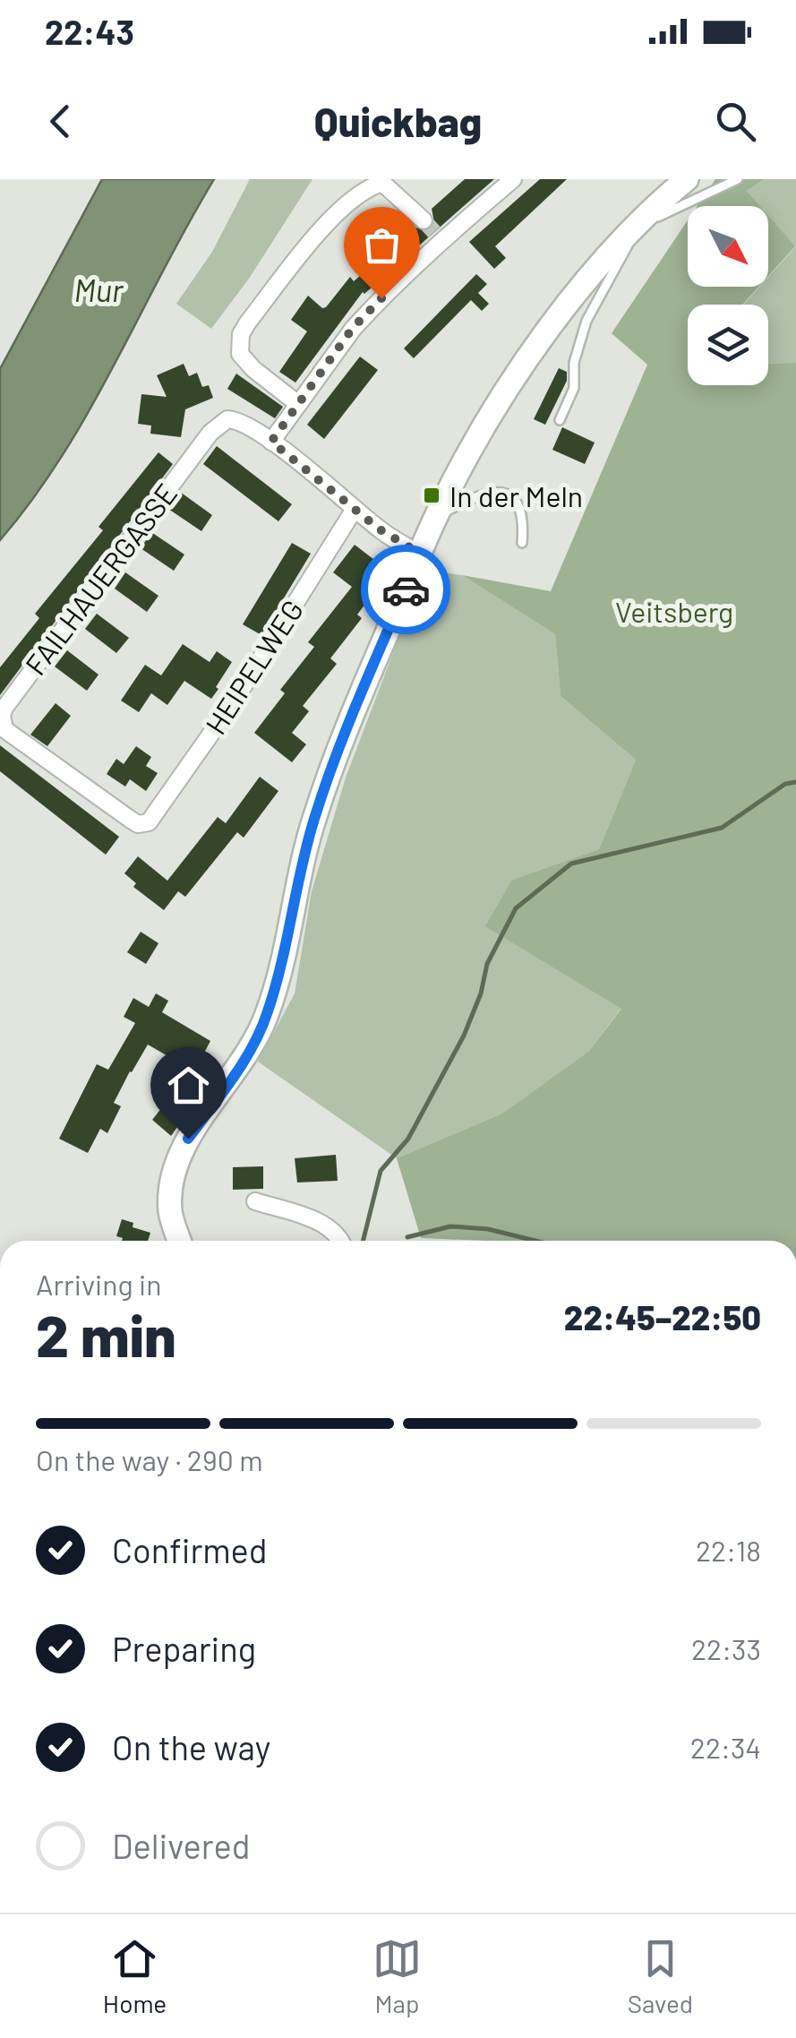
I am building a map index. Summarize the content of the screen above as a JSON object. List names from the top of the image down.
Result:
{
  "streets": {
    "street": ["FAILHAUERGASSE", "HEIPELWEG"]
  },
  "crossings": [
    ["FAILHAUERGASSE", "HEIPELWEG"]
  ],
  "water": ["Mur"],
  "parks": ["Veitsberg"],
  "places": {
    "transit": ["In der Meln"]
  },
  "north": "bottom right",
  "page": {
    "status": "22:43",
    "header": "Quickbag",
    "heading": ["2 min", "Arriving in", "22:45–22:50"],
    "bar": "On the way · 290 m",
    "list": [
      ["Confirmed", "22:18"],
      ["Preparing", "22:33"],
      ["On the way", "22:34"],
      "Delivered"
    ],
    "tabs": ["Home", "Map", "Saved"]
  }
}
